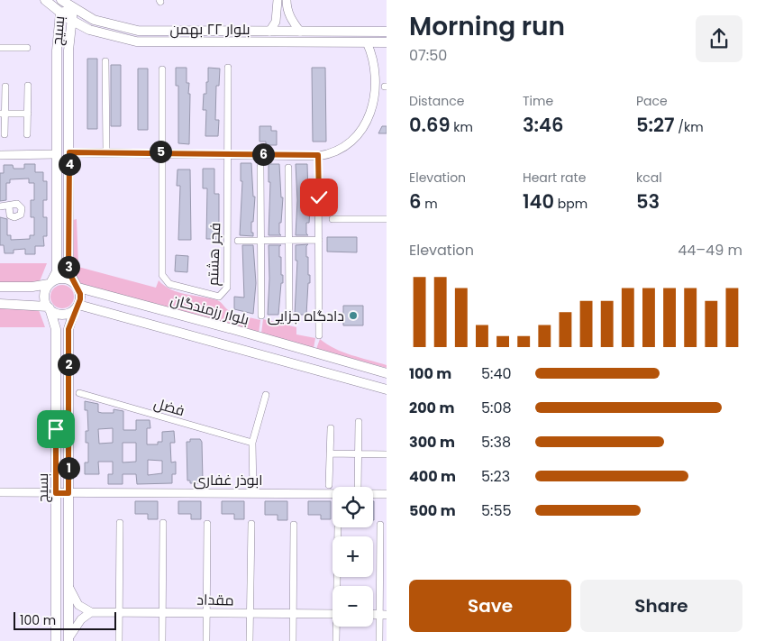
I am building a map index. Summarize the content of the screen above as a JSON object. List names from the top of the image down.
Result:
{
  "streets": {
    "main road": ["بلوار ۲۲ بهمن", "بسیج", "بلوار رزمندگان"],
    "street": [
      "فجر هشتم",
      "فضل",
      "ابوذر غفاری",
      "مقداد"
    ]
  },
  "crossings": [
    ["بلوار ۲۲ بهمن", "بسیج"],
    ["بسیج", "بلوار رزمندگان"],
    ["بسیج", "ابوذر غفاری"]
  ],
  "places": ["دادگاه جزایی"],
  "scale_bar": "100 m",
  "page": {
    "heading": ["Morning run", "07:50"],
    "stats": [
      ["Distance", "0.69 km"],
      ["Time", "3:46"],
      ["Pace", "5:27 /km"],
      ["Elevation", "6 m"],
      ["Heart rate", "140 bpm"],
      ["kcal", "53"]
    ],
    "pins": [
      "5",
      "6",
      "4",
      "3",
      "2",
      "1"
    ],
    "chart": ["Elevation", "44–49 m"],
    "list": [
      {
        "name": "100 m",
        "note": "5:40"
      },
      {
        "name": "200 m",
        "note": "5:08"
      },
      {
        "name": "300 m",
        "note": "5:38"
      },
      {
        "name": "400 m",
        "note": "5:23"
      },
      {
        "name": "500 m",
        "note": "5:55"
      }
    ],
    "map_buttons": ["+", "−"],
    "buttons": ["Save", "Share"],
    "scale": "100 m"
  }
}
